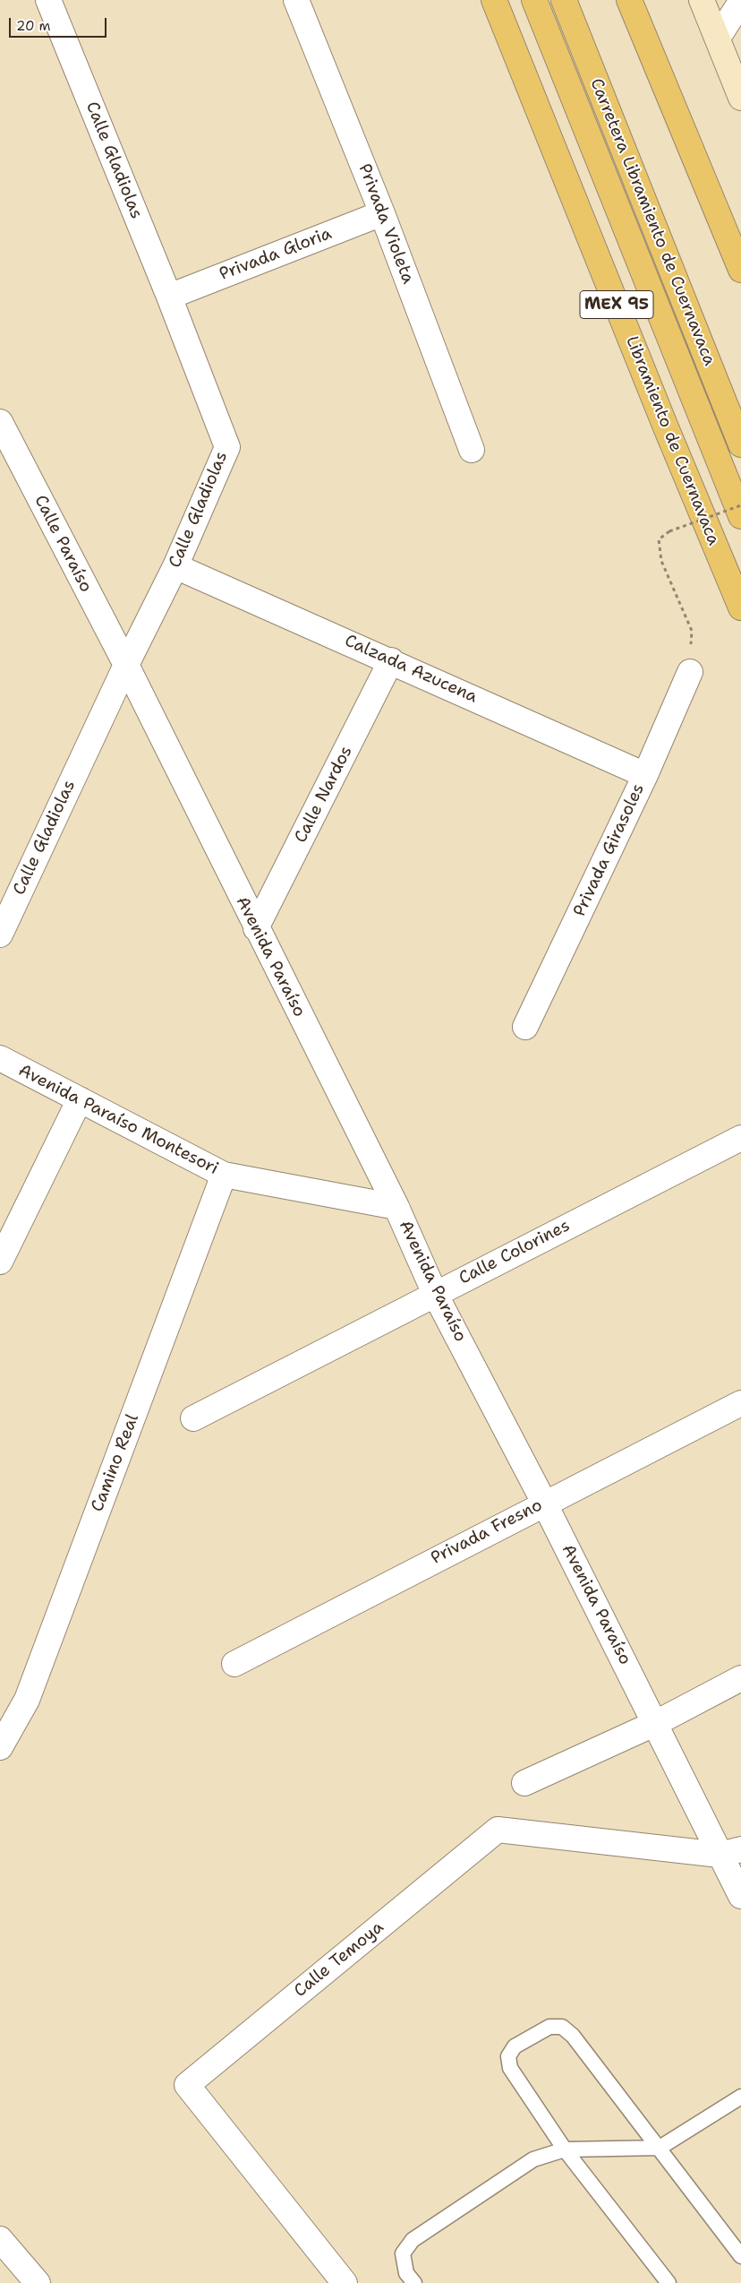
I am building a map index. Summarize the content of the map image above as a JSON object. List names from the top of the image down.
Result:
{
  "streets": {
    "main road": ["Carretera Libramiento de Cuernavaca", "MEX 95", "Libramiento de Cuernavaca"],
    "street": [
      "Calle Gladiolas",
      "Privada Violeta",
      "Privada Gloria",
      "Calle Paraíso",
      "Calzada Azucena",
      "Calle Nardos",
      "Privada Girasoles",
      "Avenida Paraíso",
      "Avenida Paraíso Montesori",
      "Calle Colorines",
      "Camino Real",
      "Privada Fresno",
      "Calle Temoya"
    ]
  },
  "crossings": [
    ["Calle Gladiolas", "Privada Gloria"],
    ["Calle Gladiolas", "Calle Paraíso"],
    ["Calle Gladiolas", "Calzada Azucena"],
    ["Calle Gladiolas", "Avenida Paraíso"],
    ["Privada Violeta", "Privada Gloria"],
    ["Calle Paraíso", "Avenida Paraíso"],
    ["Calzada Azucena", "Calle Nardos"],
    ["Calzada Azucena", "Privada Girasoles"],
    ["Calle Nardos", "Avenida Paraíso"],
    ["Avenida Paraíso", "Avenida Paraíso Montesori"],
    ["Avenida Paraíso", "Calle Colorines"],
    ["Avenida Paraíso", "Privada Fresno"],
    ["Avenida Paraíso", "Calle Temoya"],
    ["Avenida Paraíso Montesori", "Camino Real"]
  ],
  "scale_bar": "20 m"
}
